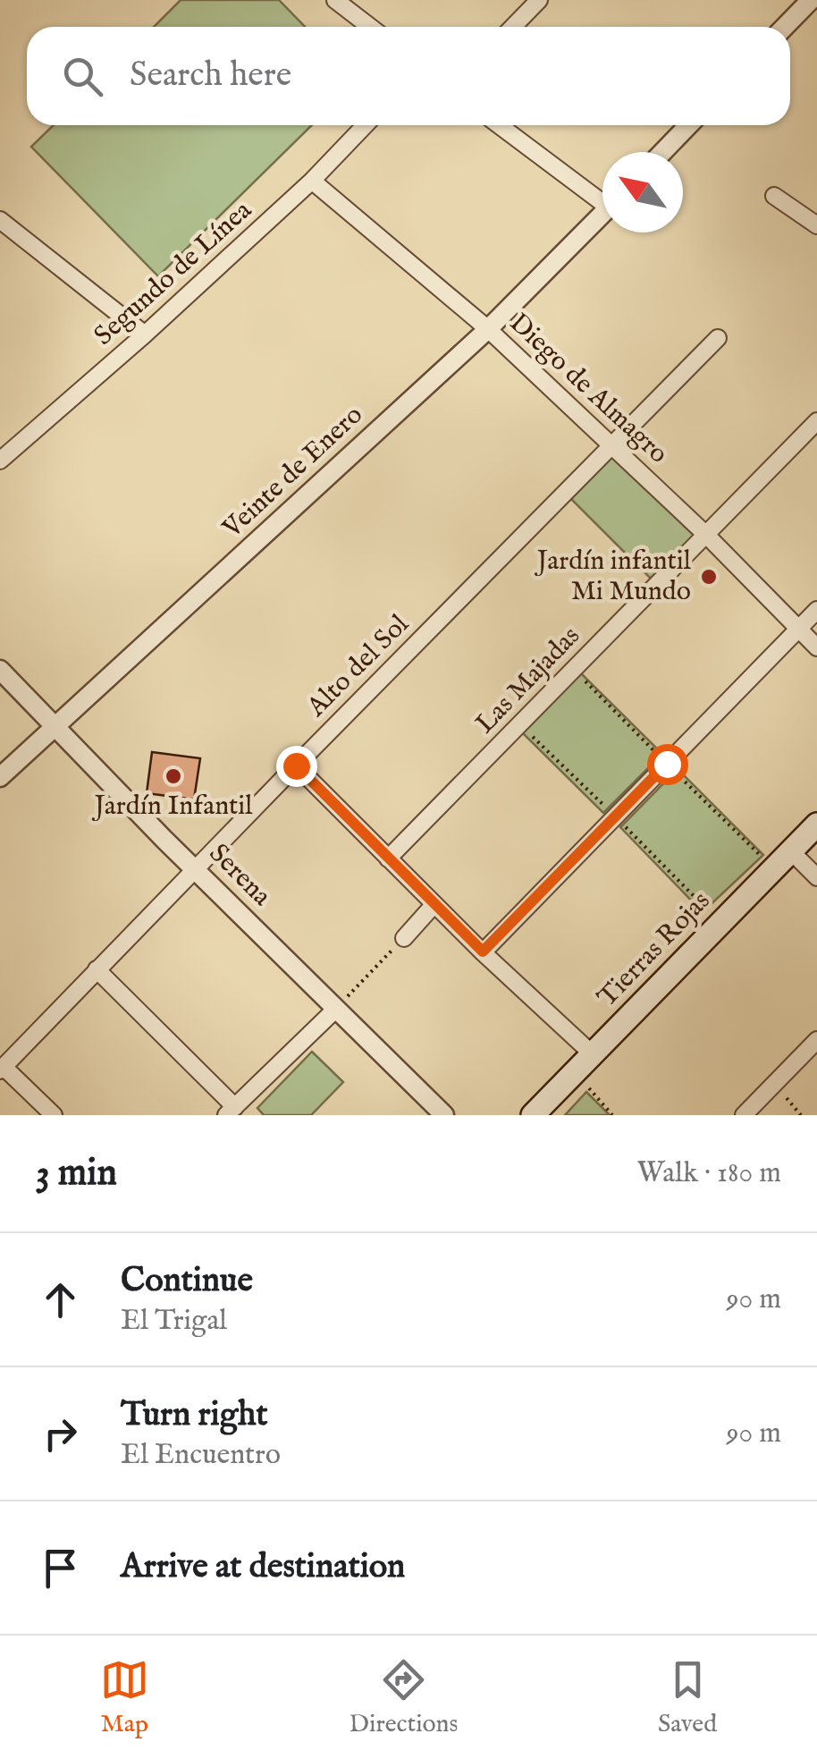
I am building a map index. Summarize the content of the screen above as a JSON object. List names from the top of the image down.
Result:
{
  "streets": {
    "main road": ["Tierras Rojas"],
    "street": [
      "Segundo de Línea",
      "Diego de Almagro",
      "Veinte de Enero",
      "Alto del Sol",
      "Las Majadas",
      "Serena"
    ]
  },
  "crossings": [
    ["Segundo de Línea", "Diego de Almagro"],
    ["Diego de Almagro", "Veinte de Enero"],
    ["Diego de Almagro", "Alto del Sol"],
    ["Diego de Almagro", "Las Majadas"],
    ["Veinte de Enero", "Serena"],
    ["Alto del Sol", "Serena"]
  ],
  "places": ["Jardín infantil Mi Mundo", "Jardín Infantil"],
  "north": "top left",
  "page": {
    "search": "Search here",
    "heading": ["3 min", "Walk · 180 m"],
    "list": [
      ["Continue", "El Trigal", "90 m"],
      ["Turn right", "El Encuentro", "90 m"],
      "Arrive at destination"
    ],
    "nav": ["Map", "Directions", "Saved"]
  }
}
